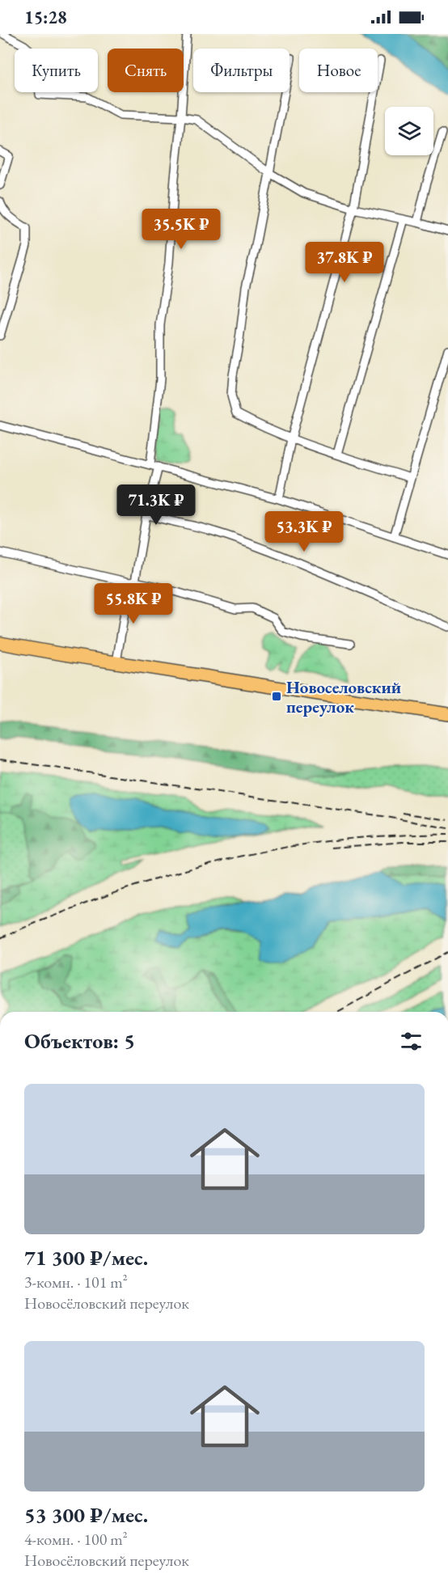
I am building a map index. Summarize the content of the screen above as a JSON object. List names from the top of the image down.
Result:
{
  "places": {
    "transit": ["Новоселовский переулок"]
  },
  "page": {
    "status": "15:28",
    "chip": [
      "Купить",
      "Снять",
      "Фильтры",
      "Новое"
    ],
    "price": [
      "35.5K ₽",
      "37.8K ₽",
      "71.3K ₽",
      "53.3K ₽",
      "55.8K ₽"
    ],
    "heading": "Объектов: 5",
    "list": [
      {
        "name": "71 300 ₽/мес.",
        "note": "3-комн. · 101 m² · Новосёловский переулок"
      },
      {
        "name": "53 300 ₽/мес.",
        "note": "4-комн. · 100 m² · Новосёловский переулок"
      }
    ]
  }
}
